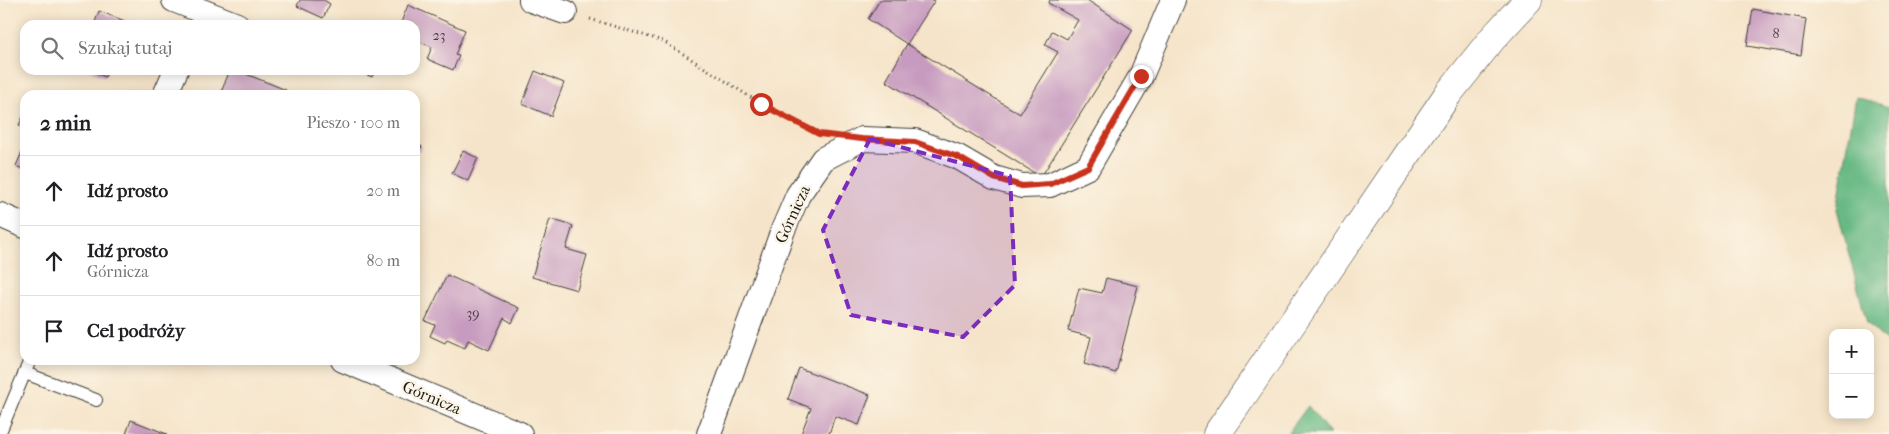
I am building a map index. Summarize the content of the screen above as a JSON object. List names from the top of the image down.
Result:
{
  "streets": {
    "street": ["Górnicza"]
  },
  "house_numbers": ["8", "23", "39"],
  "page": {
    "search": "Szukaj tutaj",
    "heading": ["2 min", "Pieszo · 100 m"],
    "list": [
      ["Idź prosto", "20 m"],
      ["Idź prosto", "Górnicza", "80 m"],
      "Cel podróży"
    ],
    "map_buttons": ["+", "−"]
  }
}
